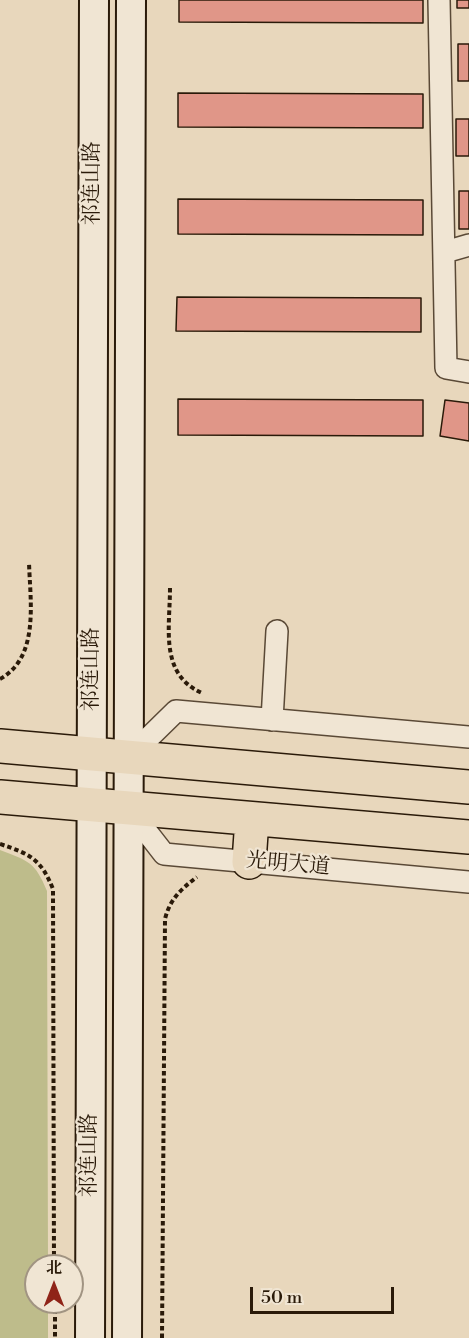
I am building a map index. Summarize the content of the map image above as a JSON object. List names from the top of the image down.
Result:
{
  "streets": {
    "main road": ["祁连山路", "光明大道"]
  },
  "crossings": [
    ["祁连山路", "光明大道"]
  ],
  "scale_bar": "50 m",
  "north": "top"
}
